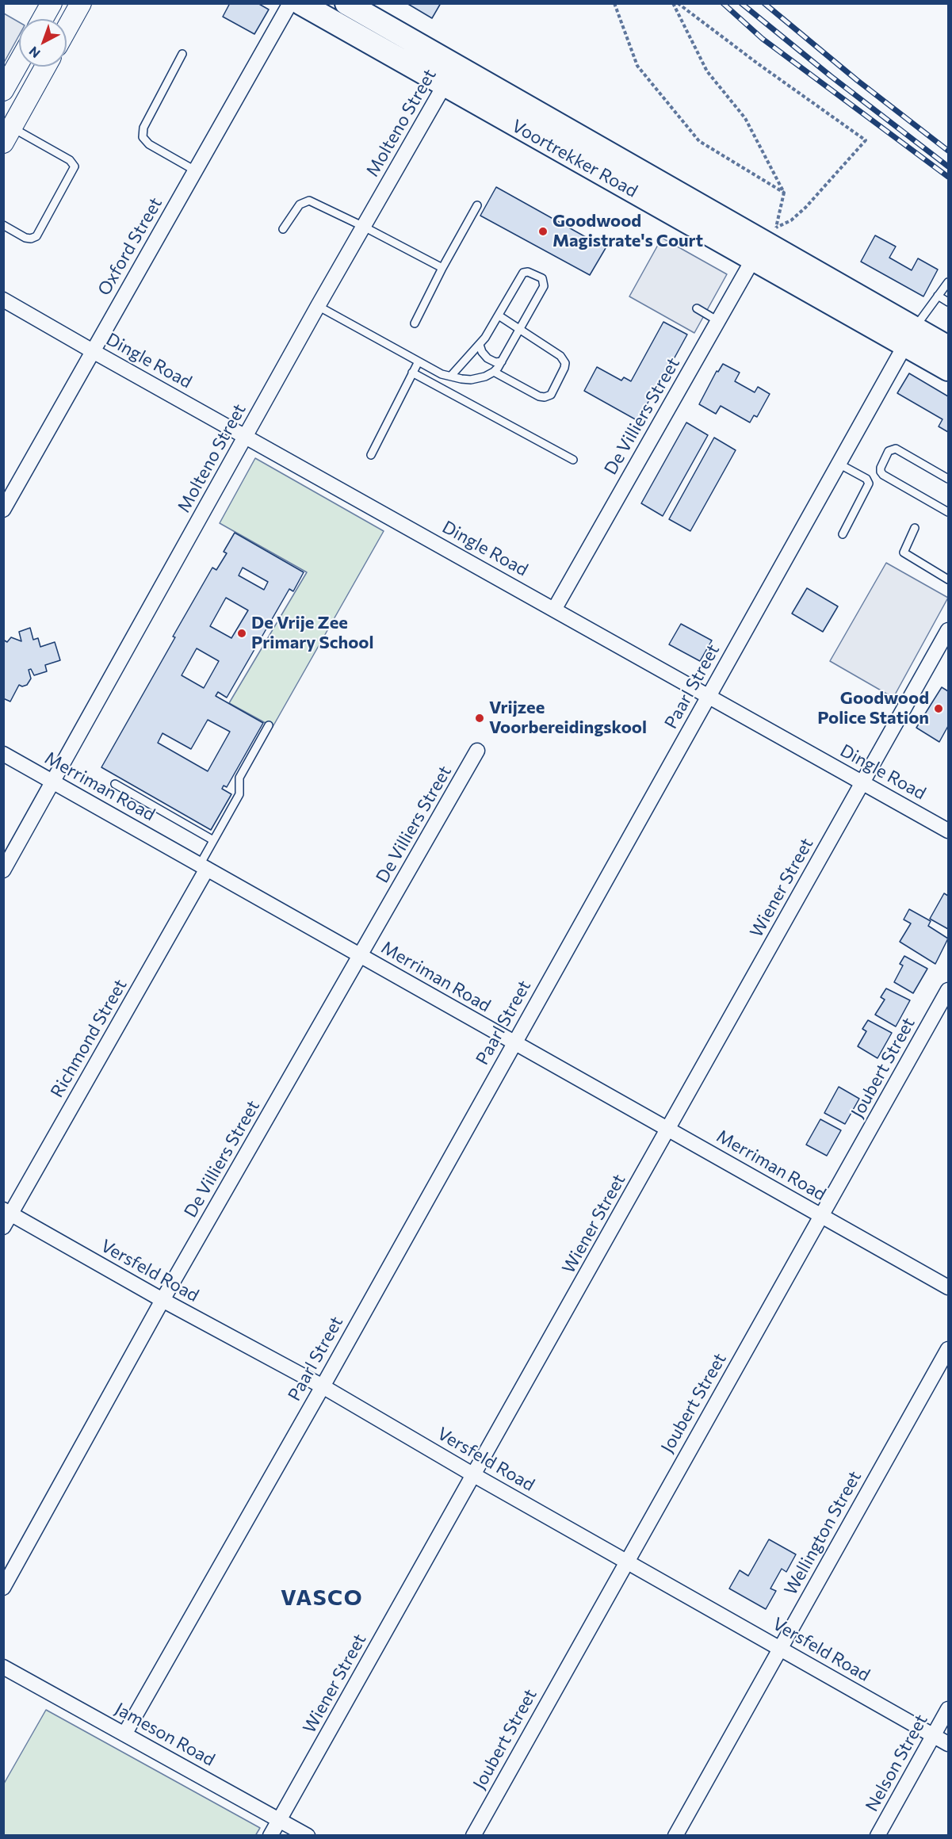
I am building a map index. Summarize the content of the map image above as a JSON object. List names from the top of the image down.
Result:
{
  "streets": {
    "main road": ["Voortrekker Road"],
    "street": [
      "Molteno Street",
      "Oxford Street",
      "Dingle Road",
      "De Villiers Street",
      "Paarl Street",
      "Merriman Road",
      "Wiener Street",
      "Richmond Street",
      "Joubert Street",
      "Versfeld Road",
      "Wellington Street",
      "Jameson Road",
      "Nelson Street"
    ]
  },
  "crossings": [
    ["Molteno Street", "Voortrekker Road"],
    ["Molteno Street", "Dingle Road"],
    ["Molteno Street", "Merriman Road"],
    ["Voortrekker Road", "De Villiers Street"],
    ["Voortrekker Road", "Paarl Street"],
    ["Oxford Street", "Dingle Road"],
    ["Dingle Road", "De Villiers Street"],
    ["Dingle Road", "Paarl Street"],
    ["Dingle Road", "Wiener Street"],
    ["De Villiers Street", "Merriman Road"],
    ["De Villiers Street", "Versfeld Road"],
    ["Paarl Street", "Merriman Road"],
    ["Paarl Street", "Versfeld Road"],
    ["Paarl Street", "Jameson Road"],
    ["Merriman Road", "Wiener Street"],
    ["Merriman Road", "Richmond Street"],
    ["Merriman Road", "Joubert Street"],
    ["Wiener Street", "Versfeld Road"],
    ["Wiener Street", "Jameson Road"],
    ["Richmond Street", "Versfeld Road"],
    ["Joubert Street", "Versfeld Road"],
    ["Versfeld Road", "Wellington Street"],
    ["Versfeld Road", "Nelson Street"]
  ],
  "districts": ["VASCO"],
  "places": [
    "Goodwood Magistrate's Court",
    "De Vrije Zee Primary School",
    "Goodwood Police Station",
    "Vrijzee Voorbereidingskool"
  ],
  "north": "bottom left"
}
